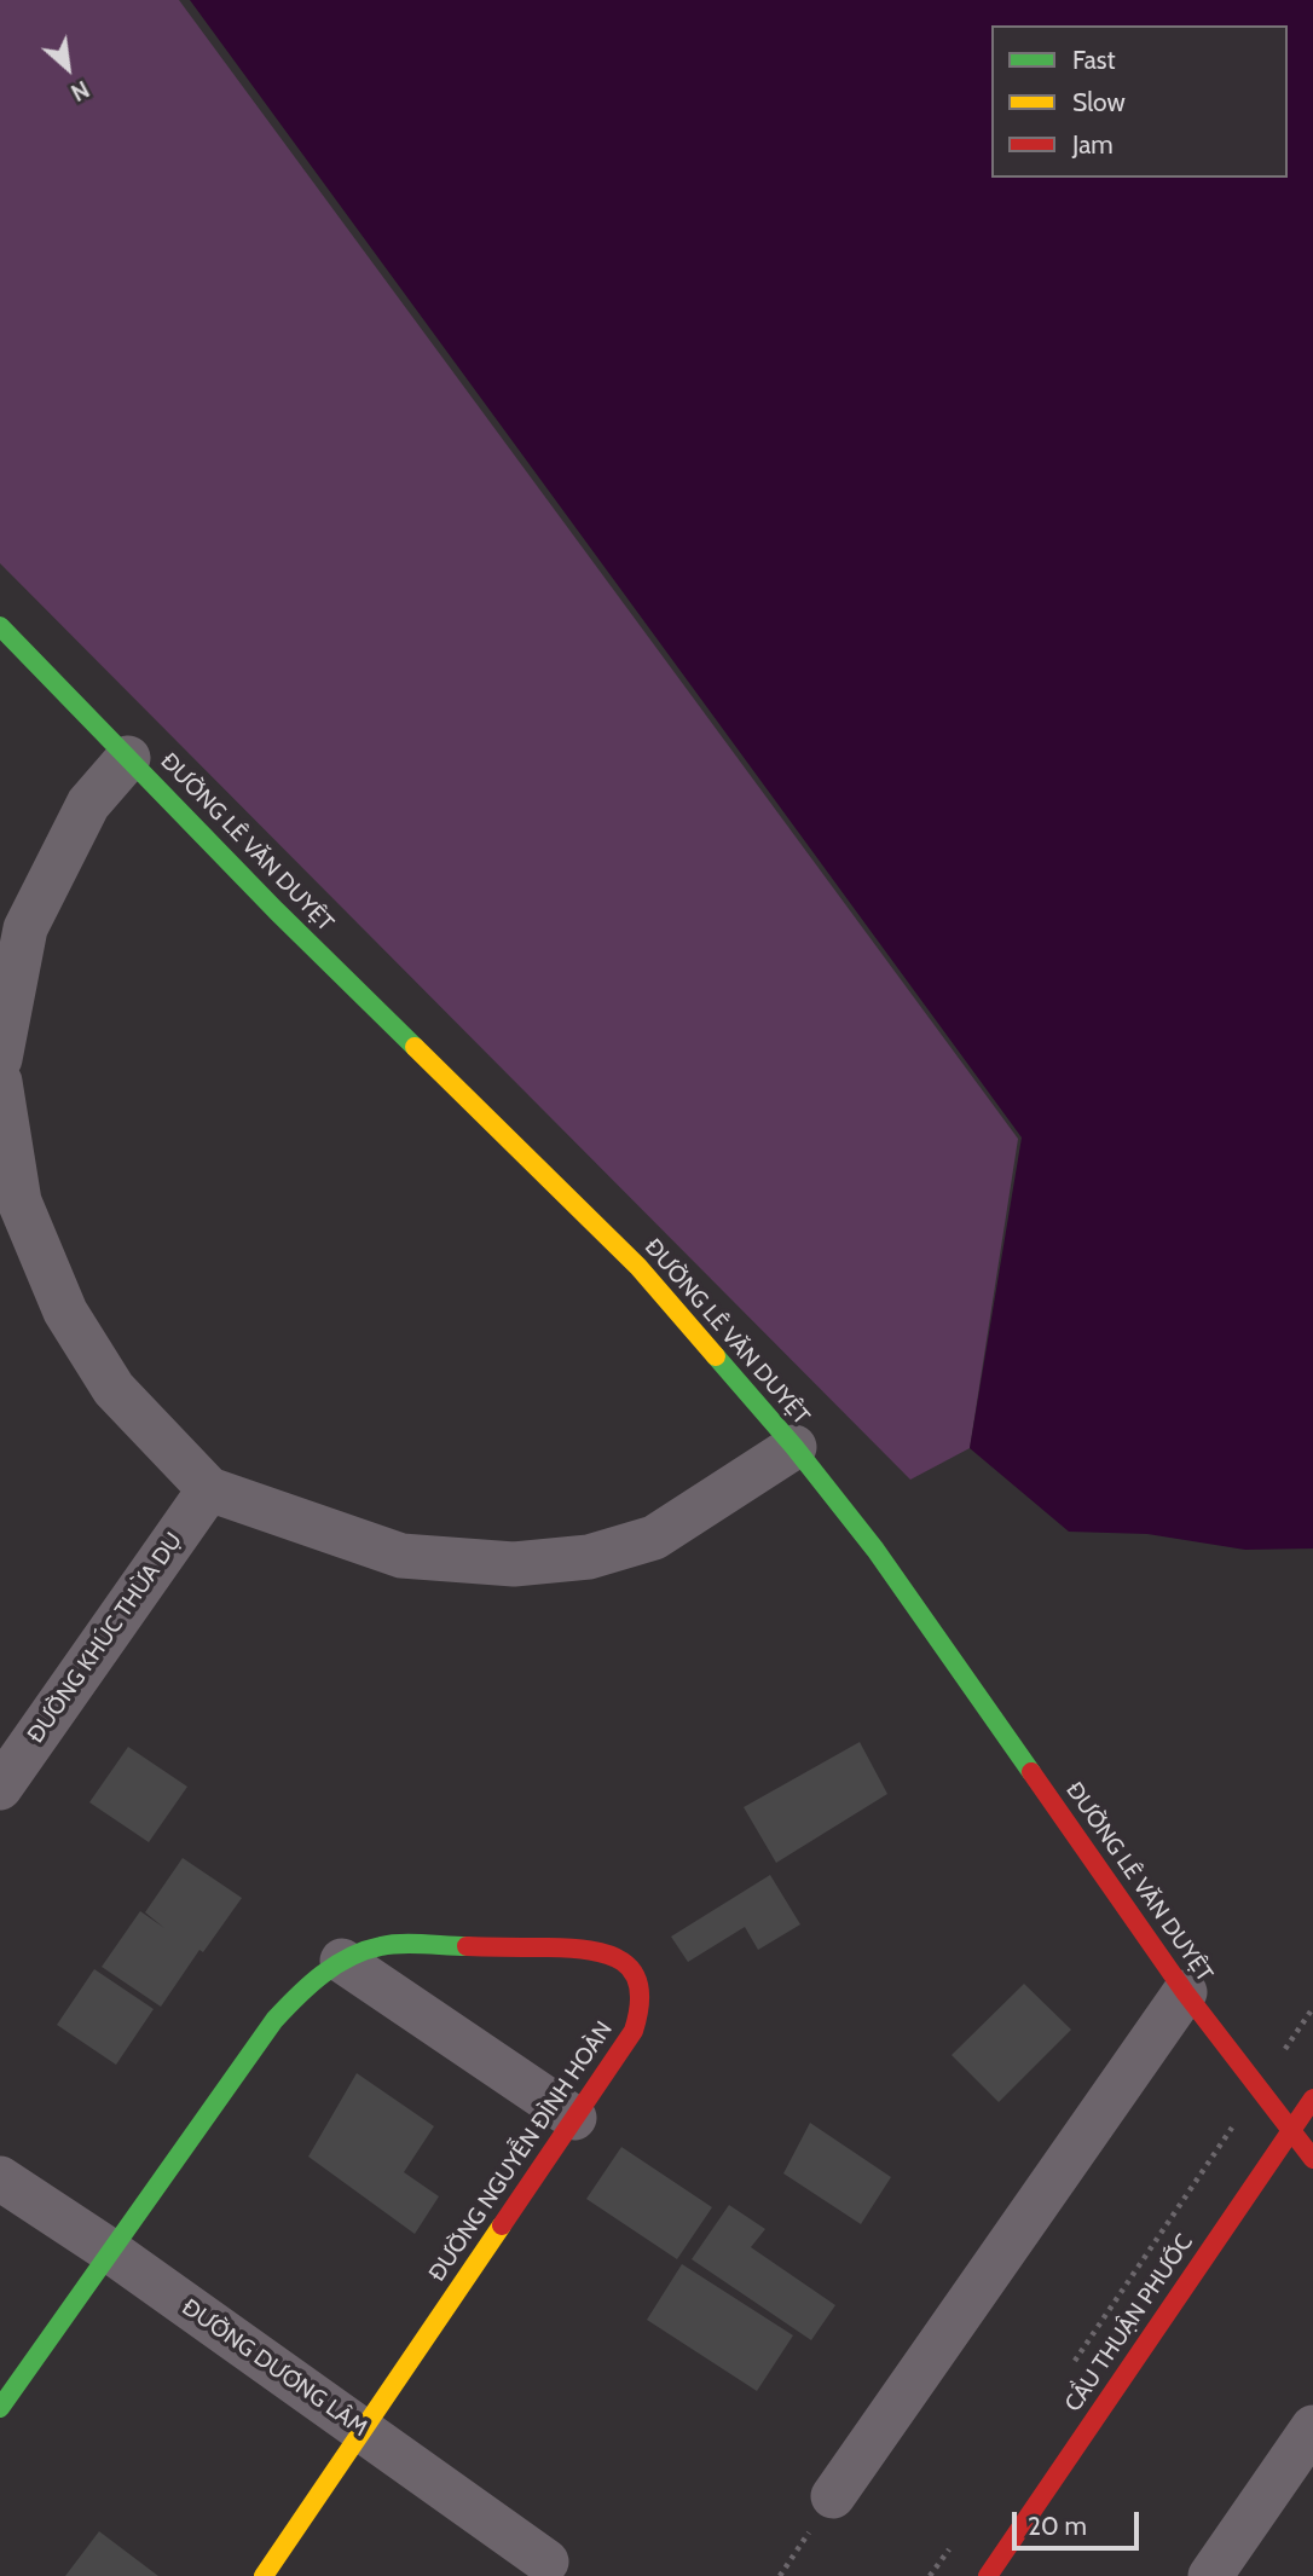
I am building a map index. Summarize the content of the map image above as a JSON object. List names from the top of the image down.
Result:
{
  "streets": {
    "street": [
      "ĐƯỜNG LÊ VĂN DUYỆT",
      "ĐƯỜNG KHÚC THỪA DỤ",
      "ĐƯỜNG NGUYỄN ĐÌNH HOÀN",
      "CẦU THUẬN PHƯỚC",
      "ĐƯỜNG DƯƠNG LÂM"
    ]
  },
  "crossings": [
    ["ĐƯỜNG NGUYỄN ĐÌNH HOÀN", "ĐƯỜNG DƯƠNG LÂM"]
  ],
  "legend": ["Fast", "Slow", "Jam"],
  "scale_bar": "20 m",
  "north": "bottom right"
}
